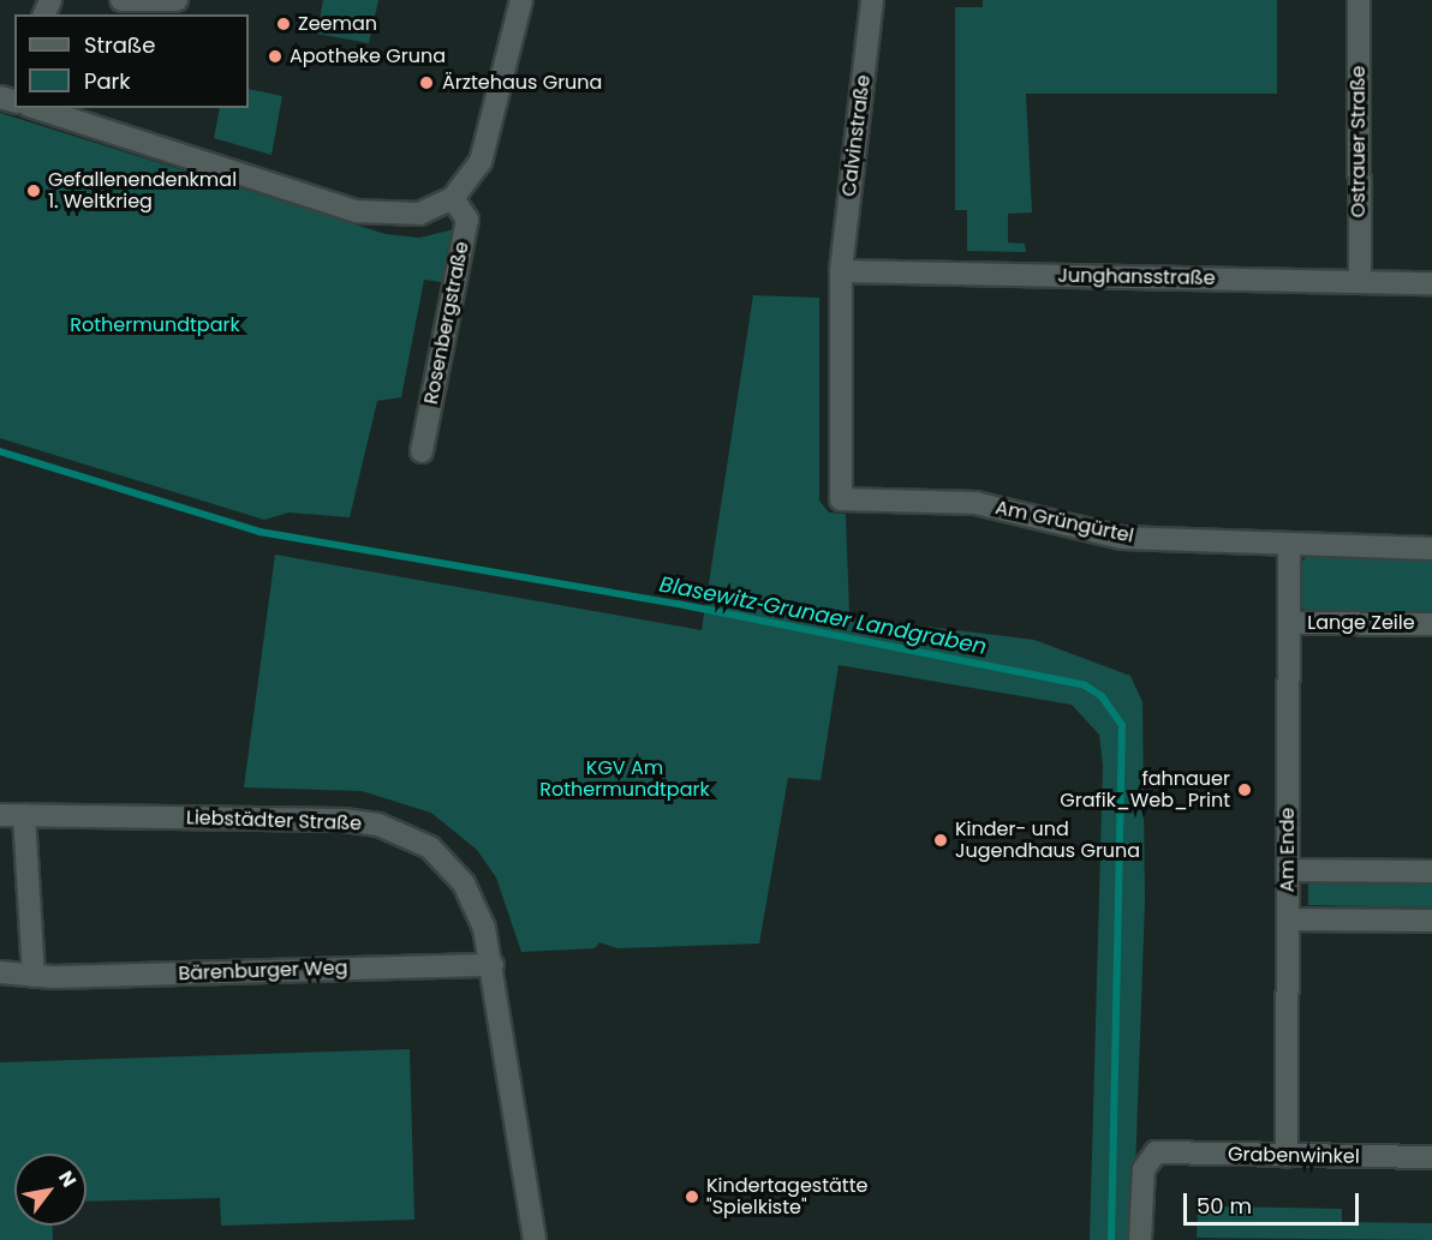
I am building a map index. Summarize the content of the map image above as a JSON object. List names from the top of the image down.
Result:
{
  "streets": {
    "street": [
      "Calvinstraße",
      "Ostrauer Straße",
      "Junghansstraße",
      "Rosenbergstraße",
      "Am Grüngürtel",
      "Lange Zeile",
      "Liebstädter Straße",
      "Am Ende",
      "Bärenburger Weg",
      "Grabenwinkel"
    ]
  },
  "crossings": [
    ["Calvinstraße", "Junghansstraße"],
    ["Calvinstraße", "Am Grüngürtel"],
    ["Ostrauer Straße", "Junghansstraße"],
    ["Junghansstraße", "Am Grüngürtel"],
    ["Am Grüngürtel", "Am Ende"],
    ["Lange Zeile", "Am Ende"],
    ["Liebstädter Straße", "Bärenburger Weg"],
    ["Am Ende", "Grabenwinkel"]
  ],
  "water": ["Blasewitz‐Grunaer Landgraben"],
  "parks": ["Rothermundtpark", "KGV Am Rothermundtpark"],
  "places": [
    "Zeeman",
    "Apotheke Gruna",
    "Ärztehaus Gruna",
    "Gefallenendenkmal 1. Weltkrieg",
    "fahnauer Grafik_Web_Print",
    "Kinder- und Jugendhaus Gruna",
    "Kindertagestätte \"Spielkiste\""
  ],
  "legend": ["Straße", "Park"],
  "scale_bar": "50 m",
  "north": "top right"
}
